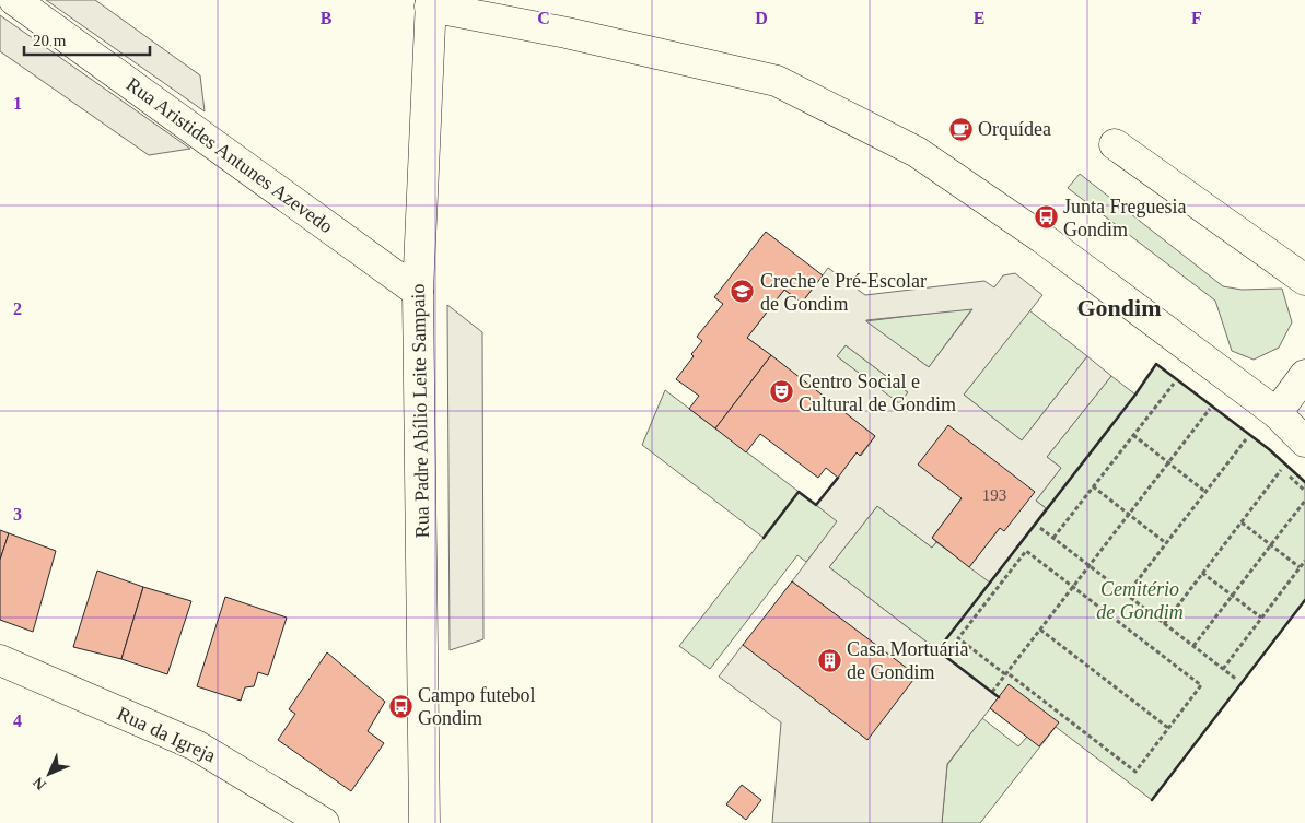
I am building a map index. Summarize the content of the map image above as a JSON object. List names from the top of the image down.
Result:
{
  "streets": {
    "street": ["Rua Aristides Antunes Azevedo", "Rua Padre Abílio Leite Sampaio", "Rua da Igreja"]
  },
  "crossings": [
    ["Rua Aristides Antunes Azevedo", "Rua Padre Abílio Leite Sampaio"]
  ],
  "districts": ["Gondim"],
  "parks": ["Cemitério de Gondim"],
  "places": {
    "cafe": ["Orquídea"],
    "bus stop": ["Junta Freguesia Gondim", "Campo futebol Gondim"],
    "school or university": ["Creche e Pré-Escolar de Gondim"],
    "theatre": ["Centro Social e Cultural de Gondim"],
    "building": ["Casa Mortuária de Gondim"]
  },
  "house_numbers": ["193"],
  "scale_bar": "20 m",
  "north": "bottom left",
  "grid": {
    "columns": [
      "B",
      "C",
      "D",
      "E",
      "F"
    ],
    "rows": [
      "1",
      "2",
      "3",
      "4"
    ]
  }
}
